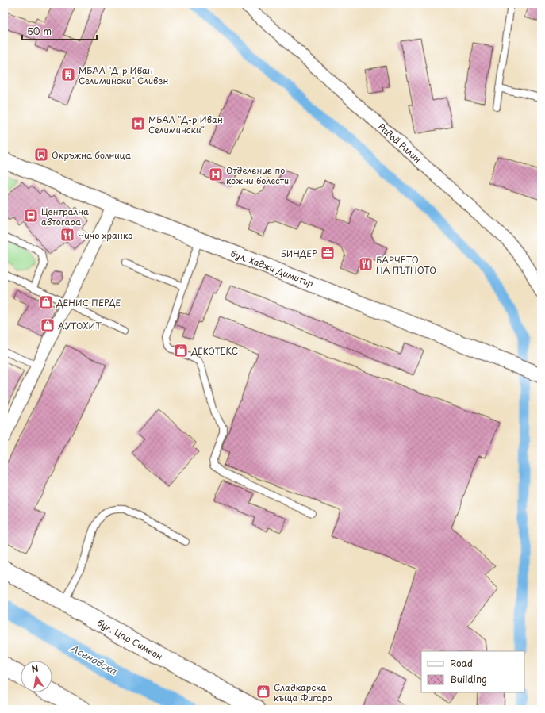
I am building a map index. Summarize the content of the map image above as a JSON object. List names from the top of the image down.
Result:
{
  "streets": {
    "main road": ["бул. Цар Симеон"],
    "street": ["Радой Ралин", "бул. Хаджи Димитър"]
  },
  "water": ["Асеновска"],
  "places": {
    "building": ["МБАЛ \"Д-р Иван Селимински\" Сливен"],
    "hospital": ["МБАЛ \"Д-р Иван Селимински\"", "Отделение по кожни болести"],
    "bus stop": ["Окръжна болница", "Централна автогара"],
    "restaurant": ["Чичо хранко", "БАРЧЕТО НА ПЪТНОТО"],
    "office": ["БИНДЕР"],
    "shop": [
      "ДЕНИС ПЕРДЕ",
      "АУТОХИТ",
      "ДЕКОТЕКС",
      "Сладкарска къща Фигаро"
    ]
  },
  "legend": ["Road", "Building"],
  "scale_bar": "50 m",
  "north": "top"
}
